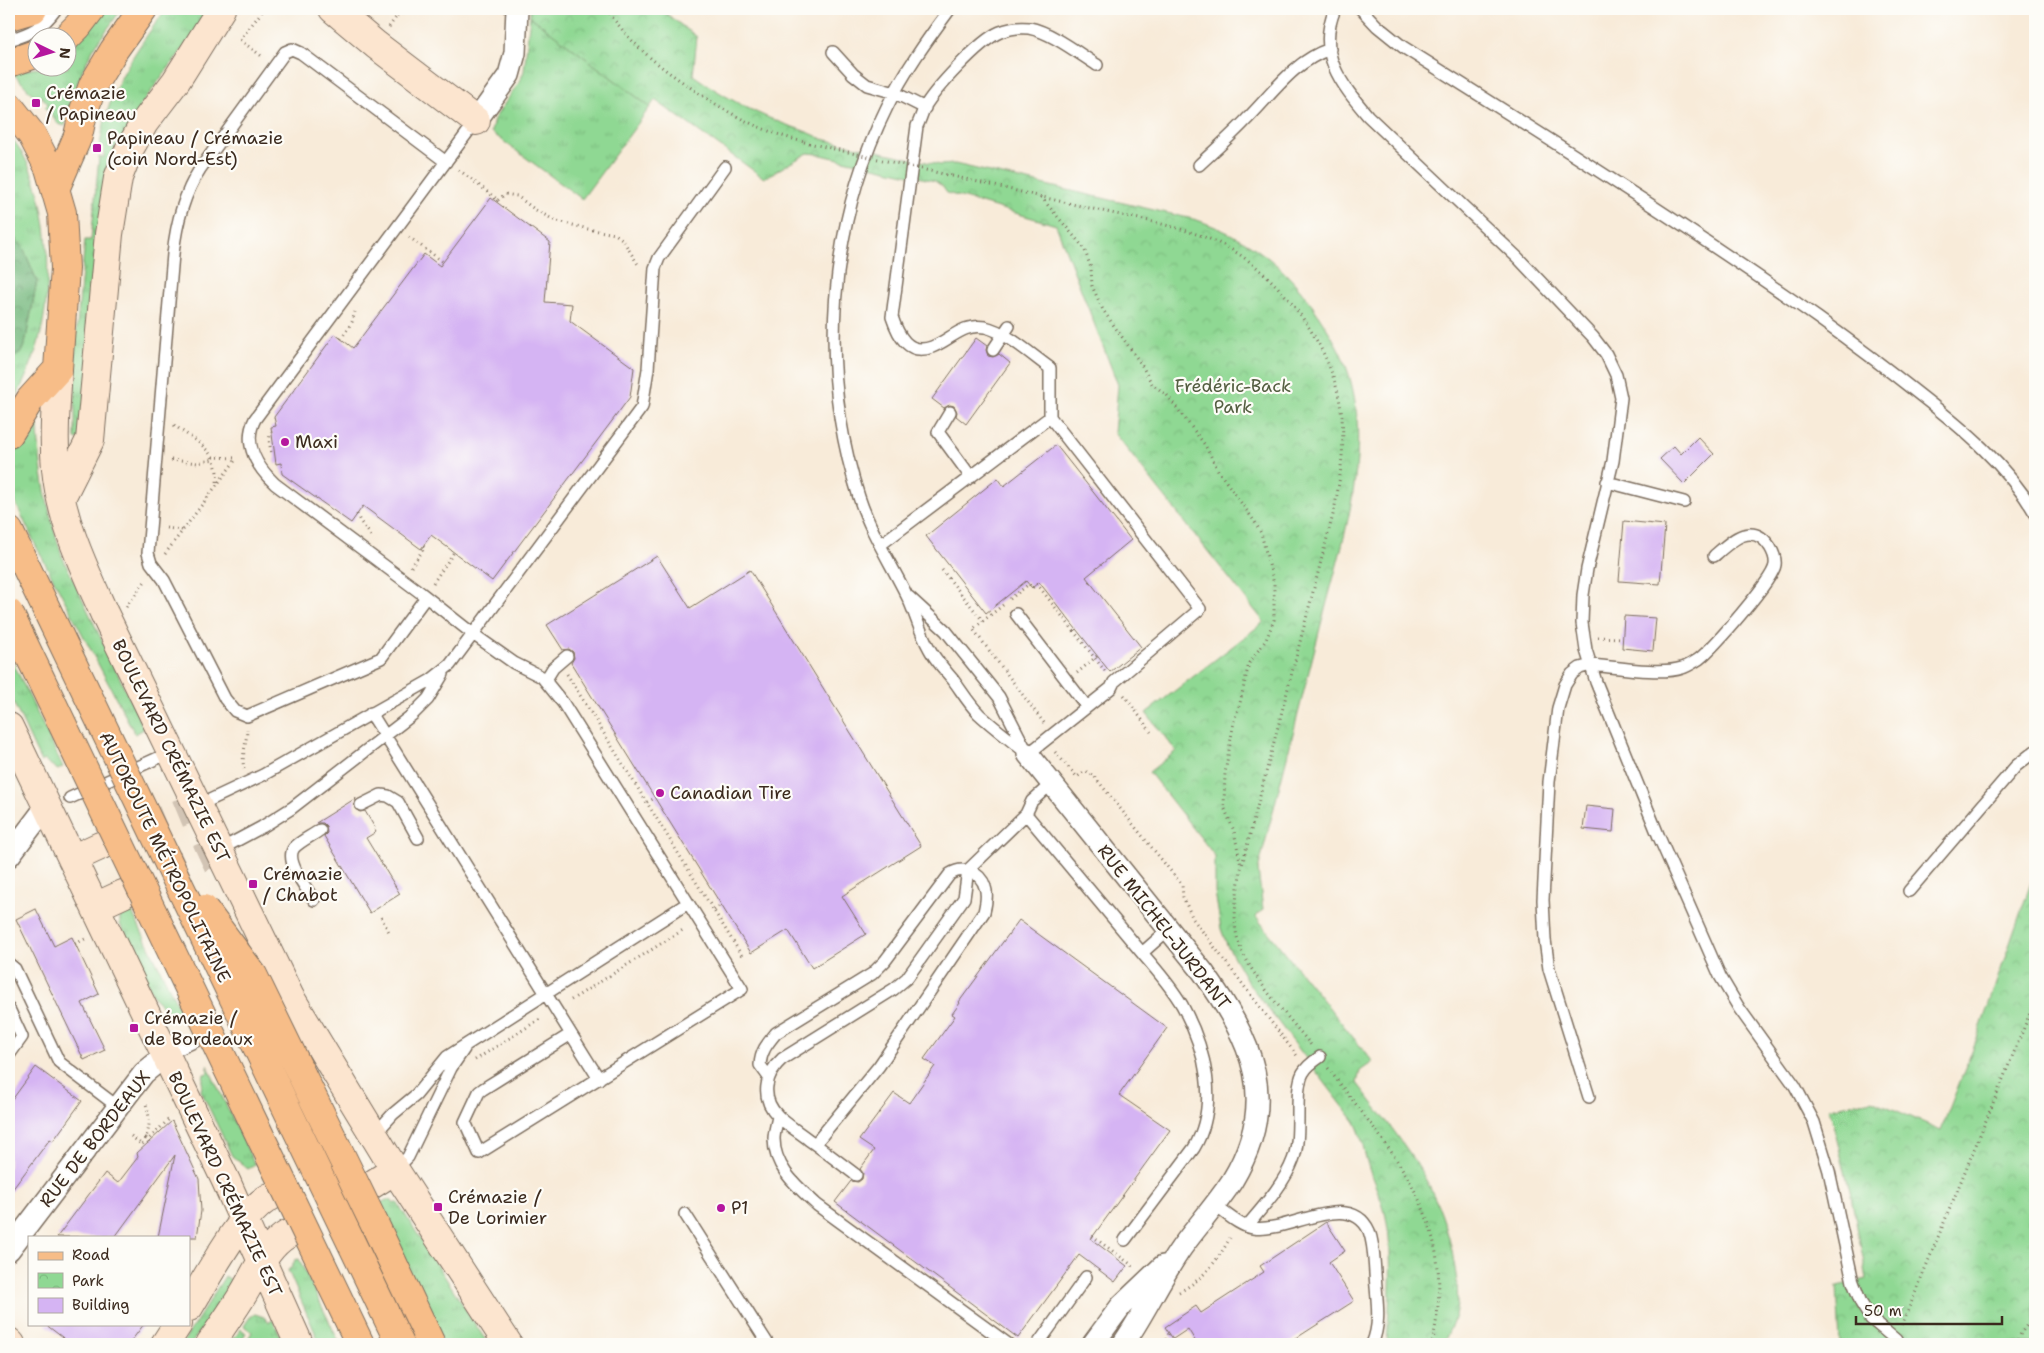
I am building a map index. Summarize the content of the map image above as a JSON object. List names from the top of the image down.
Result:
{
  "streets": {
    "main road": ["BOULEVARD CRÉMAZIE EST", "AUTOROUTE MÉTROPOLITAINE"],
    "street": ["RUE MICHEL-JURDANT", "RUE DE BORDEAUX"]
  },
  "crossings": [
    ["BOULEVARD CRÉMAZIE EST", "RUE DE BORDEAUX"]
  ],
  "parks": ["Frédéric-Back Park"],
  "places": {
    "transit": [
      "Crémazie / Papineau",
      "Papineau / Crémazie (coin Nord-Est)",
      "Crémazie / Chabot",
      "Crémazie / de Bordeaux",
      "Crémazie / De Lorimier"
    ],
    "other": ["Maxi", "Canadian Tire", "P1"]
  },
  "legend": ["Road", "Park", "Building"],
  "scale_bar": "50 m",
  "north": "right"
}
